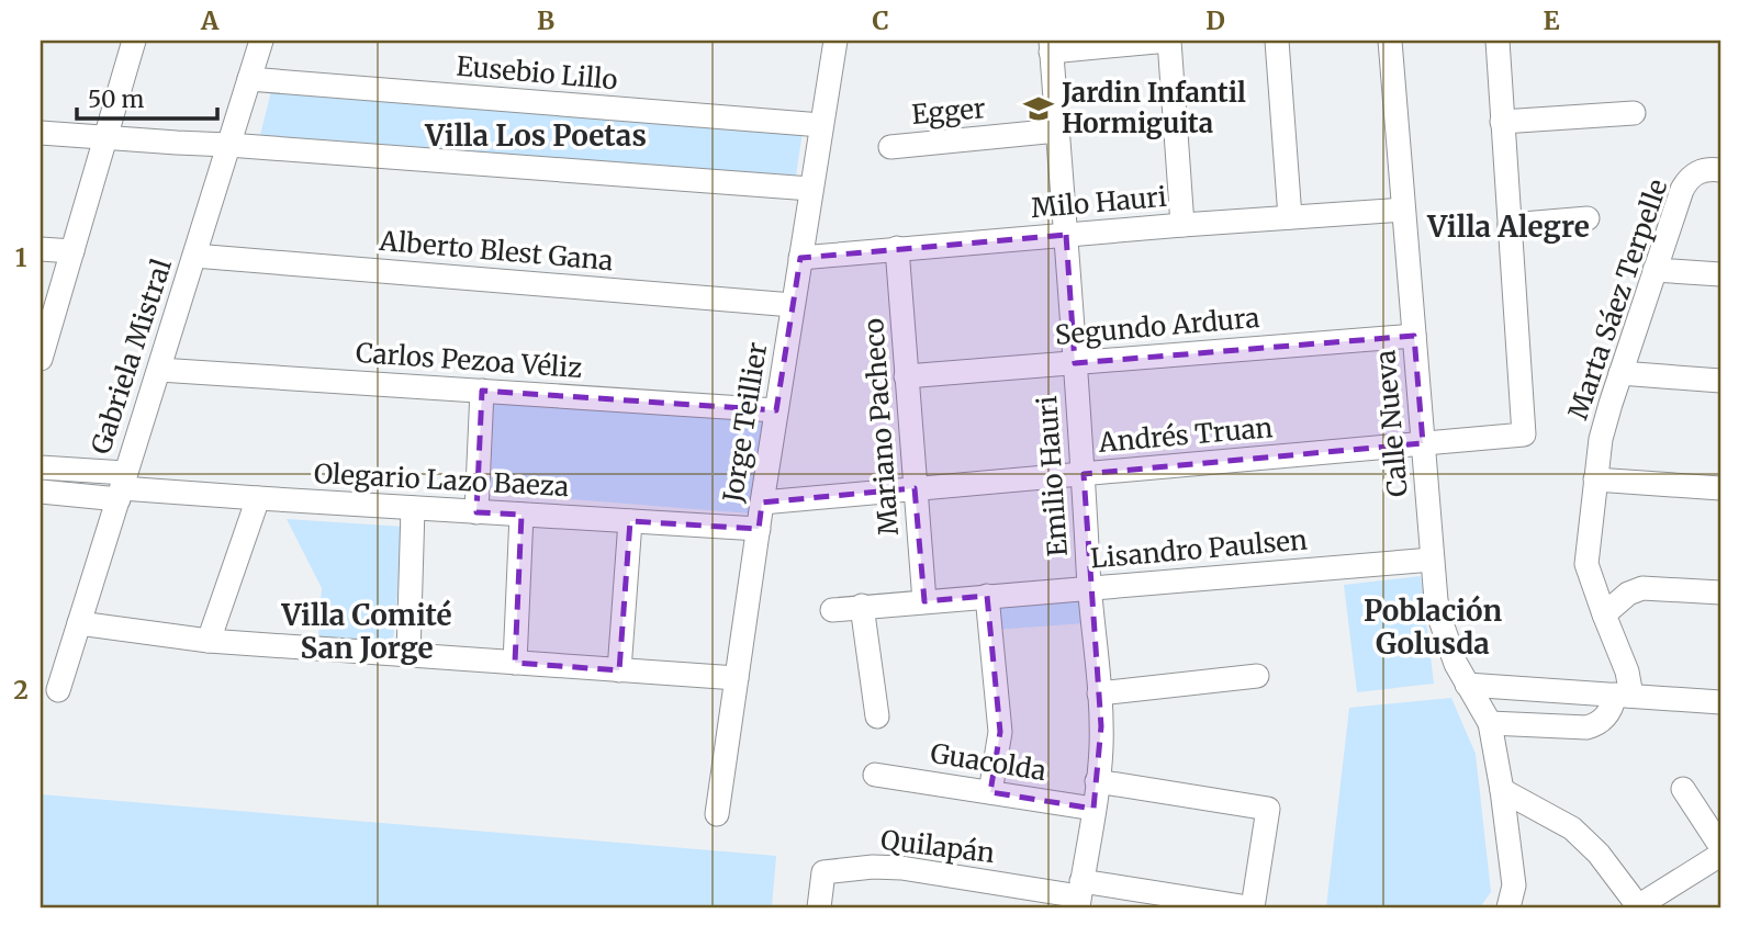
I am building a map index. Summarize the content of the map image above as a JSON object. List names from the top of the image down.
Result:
{
  "streets": {
    "street": [
      "Eusebio Lillo",
      "Egger",
      "Milo Hauri",
      "Alberto Blest Gana",
      "Marta Sáez Terpelle",
      "Segundo Ardura",
      "Gabriela Mistral",
      "Carlos Pezoa Véliz",
      "Jorge Teillier",
      "Calle Nueva",
      "Mariano Pacheco",
      "Andrés Truan",
      "Emilio Hauri",
      "Olegario Lazo Baeza",
      "Lisandro Paulsen",
      "Guacolda",
      "Quilapán"
    ]
  },
  "crossings": [
    ["Eusebio Lillo", "Gabriela Mistral"],
    ["Eusebio Lillo", "Jorge Teillier"],
    ["Egger", "Emilio Hauri"],
    ["Milo Hauri", "Jorge Teillier"],
    ["Milo Hauri", "Calle Nueva"],
    ["Milo Hauri", "Mariano Pacheco"],
    ["Milo Hauri", "Emilio Hauri"],
    ["Alberto Blest Gana", "Gabriela Mistral"],
    ["Alberto Blest Gana", "Jorge Teillier"],
    ["Segundo Ardura", "Calle Nueva"],
    ["Segundo Ardura", "Mariano Pacheco"],
    ["Segundo Ardura", "Emilio Hauri"],
    ["Gabriela Mistral", "Carlos Pezoa Véliz"],
    ["Gabriela Mistral", "Olegario Lazo Baeza"],
    ["Carlos Pezoa Véliz", "Jorge Teillier"],
    ["Jorge Teillier", "Andrés Truan"],
    ["Jorge Teillier", "Olegario Lazo Baeza"],
    ["Calle Nueva", "Andrés Truan"],
    ["Calle Nueva", "Lisandro Paulsen"],
    ["Mariano Pacheco", "Andrés Truan"],
    ["Mariano Pacheco", "Lisandro Paulsen"],
    ["Andrés Truan", "Emilio Hauri"],
    ["Emilio Hauri", "Lisandro Paulsen"],
    ["Emilio Hauri", "Guacolda"],
    ["Emilio Hauri", "Quilapán"]
  ],
  "districts": [
    "Villa Los Poetas",
    "Villa Alegre",
    "Población Golusda",
    "Villa Comité San Jorge"
  ],
  "places": {
    "school or university": ["Jardin Infantil Hormiguita"]
  },
  "scale_bar": "50 m",
  "grid": {
    "columns": [
      "A",
      "B",
      "C",
      "D",
      "E"
    ],
    "rows": ["1", "2"]
  }
}
